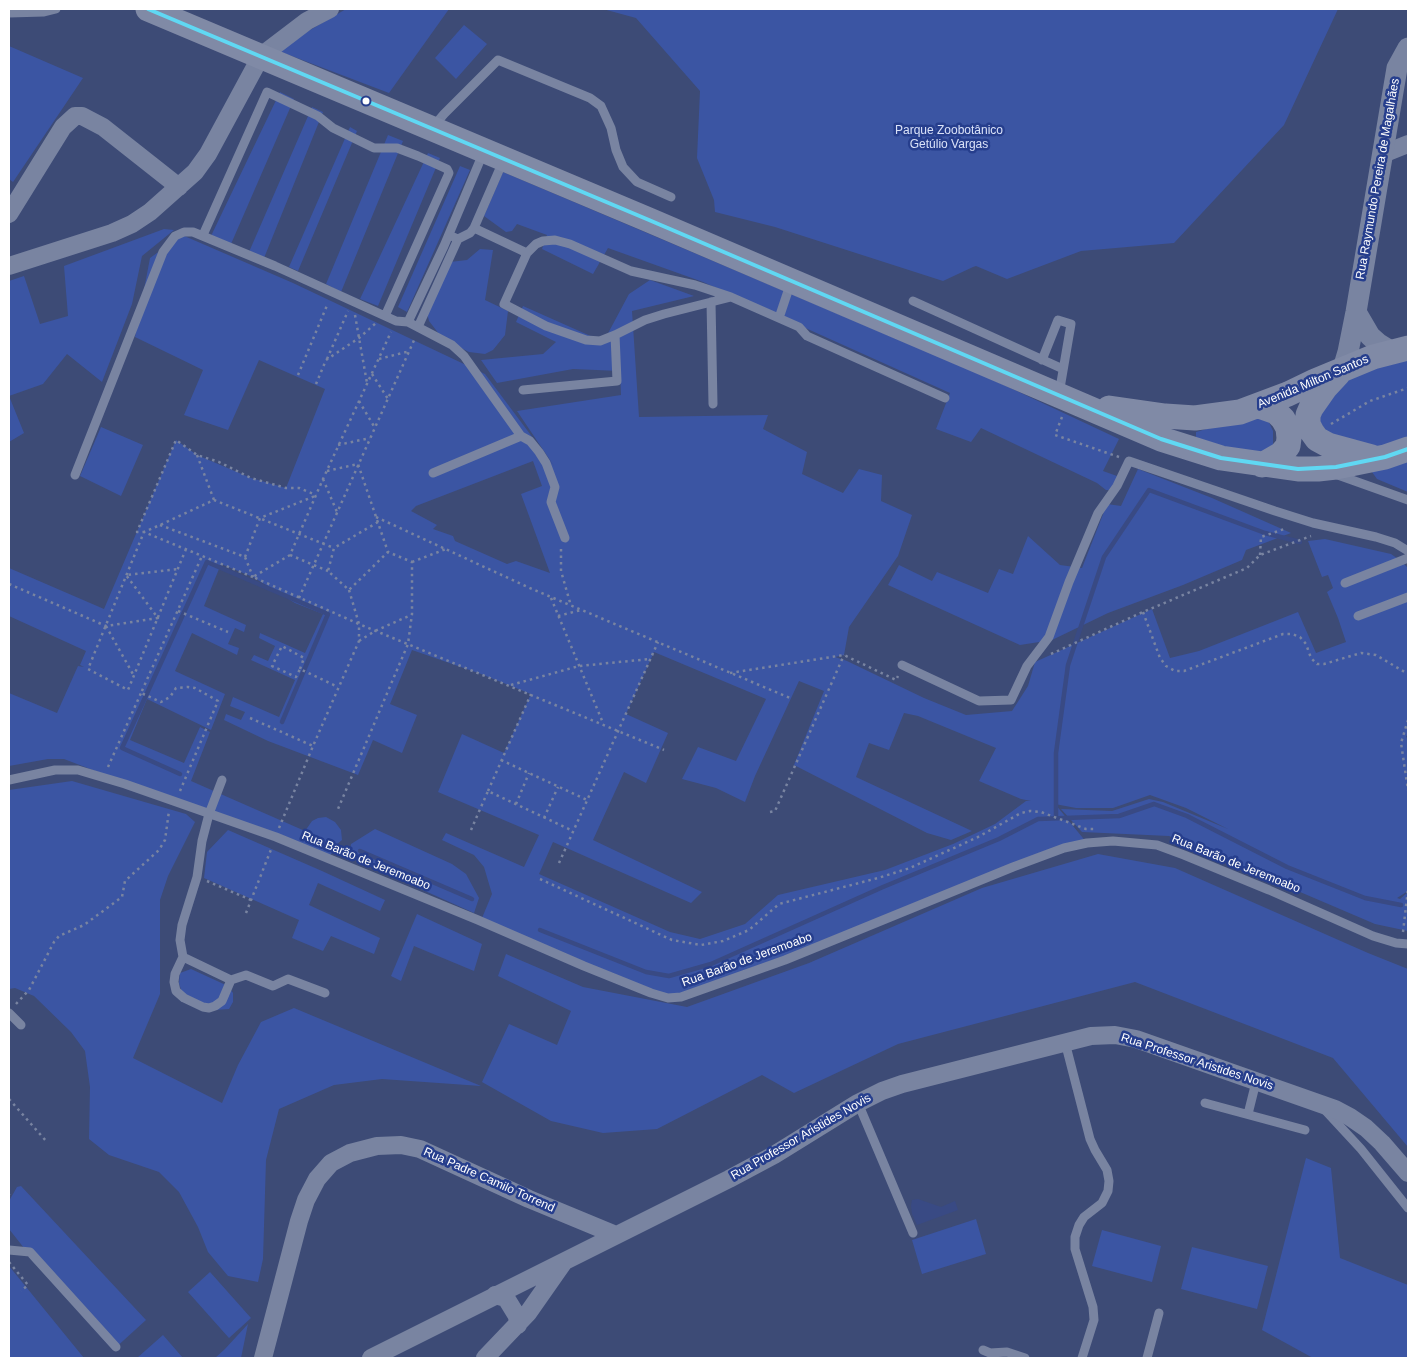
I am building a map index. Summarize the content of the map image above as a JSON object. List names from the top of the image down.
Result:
{
  "streets": {
    "main road": ["Avenida Milton Santos"],
    "street": ["Rua Raymundo Pereira de Magalhães", "Rua Professor Aristides Novis", "Rua Padre Camilo Torrend"],
    "lane": ["Rua Barão de Jeremoabo"]
  },
  "crossings": [
    ["Rua Raymundo Pereira de Magalhães", "Avenida Milton Santos"],
    ["Rua Professor Aristides Novis", "Rua Padre Camilo Torrend"]
  ],
  "parks": ["Parque Zoobotânico Getúlio Vargas"]
}
